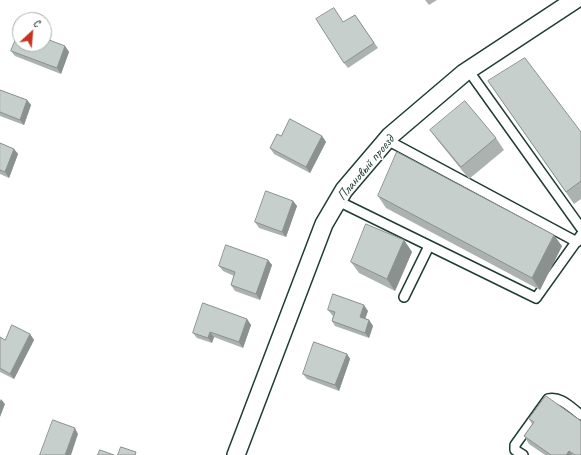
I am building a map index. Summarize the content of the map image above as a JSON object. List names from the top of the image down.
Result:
{
  "streets": {
    "street": ["Плановый проезд"]
  },
  "north": "top right"
}
